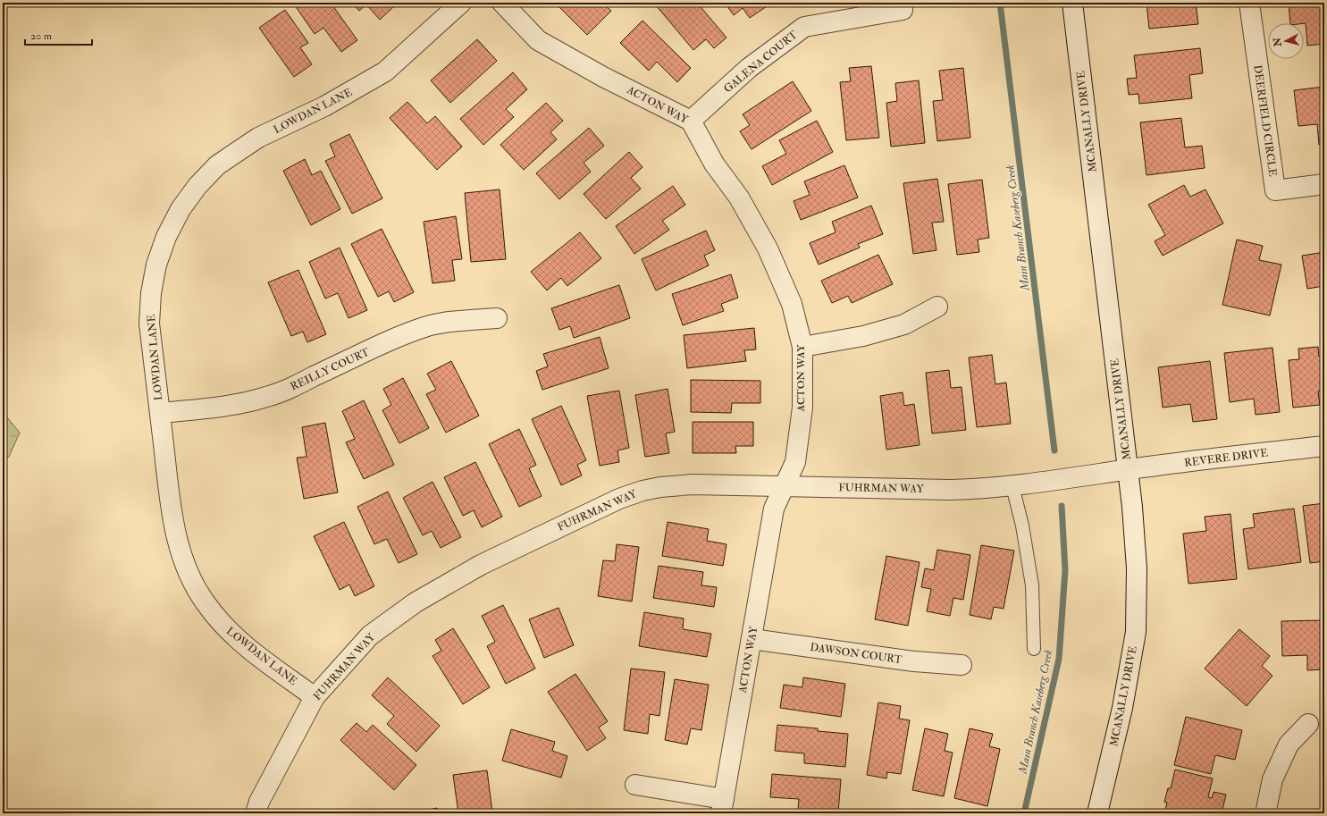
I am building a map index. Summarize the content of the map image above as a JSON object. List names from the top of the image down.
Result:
{
  "streets": {
    "street": [
      "GALENA COURT",
      "ACTON WAY",
      "LOWDAN LANE",
      "DEERFIELD CIRCLE",
      "MCANALLY DRIVE",
      "REILLY COURT",
      "REVERE DRIVE",
      "FUHRMAN WAY",
      "DAWSON COURT"
    ]
  },
  "crossings": [
    ["GALENA COURT", "ACTON WAY"],
    ["ACTON WAY", "FUHRMAN WAY"],
    ["ACTON WAY", "DAWSON COURT"],
    ["LOWDAN LANE", "REILLY COURT"],
    ["LOWDAN LANE", "FUHRMAN WAY"],
    ["MCANALLY DRIVE", "REVERE DRIVE"],
    ["MCANALLY DRIVE", "FUHRMAN WAY"],
    ["REVERE DRIVE", "FUHRMAN WAY"]
  ],
  "water": ["Main Branch Kaseberg Creek"],
  "scale_bar": "20 m",
  "north": "left"
}
